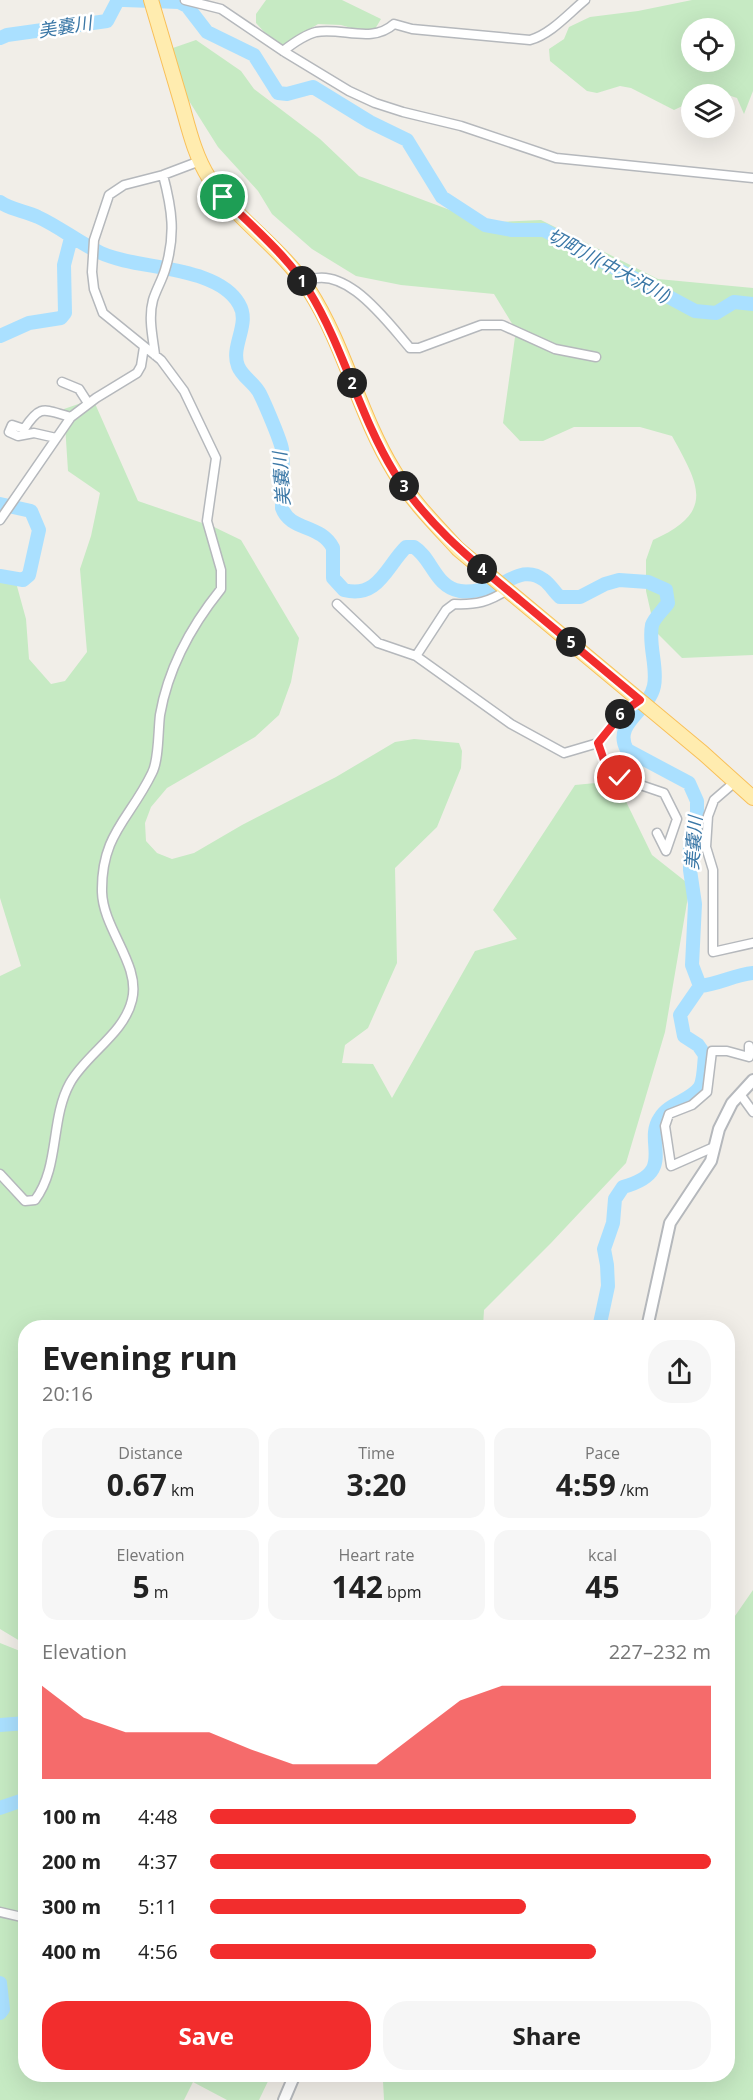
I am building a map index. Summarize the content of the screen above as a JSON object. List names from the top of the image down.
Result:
{
  "water": ["美嚢川", "切町川(中大沢川)"],
  "page": {
    "pins": [
      "1",
      "2",
      "3",
      "4",
      "5",
      "6"
    ],
    "heading": ["Evening run", "20:16"],
    "stats": [
      ["Distance", "0.67 km"],
      ["Time", "3:20"],
      ["Pace", "4:59 /km"],
      ["Elevation", "5 m"],
      ["Heart rate", "142 bpm"],
      ["kcal", "45"]
    ],
    "chart": ["Elevation", "227–232 m"],
    "list": [
      {
        "name": "100 m",
        "note": "4:48"
      },
      {
        "name": "200 m",
        "note": "4:37"
      },
      {
        "name": "300 m",
        "note": "5:11"
      },
      {
        "name": "400 m",
        "note": "4:56"
      }
    ],
    "buttons": ["Save", "Share"]
  }
}
